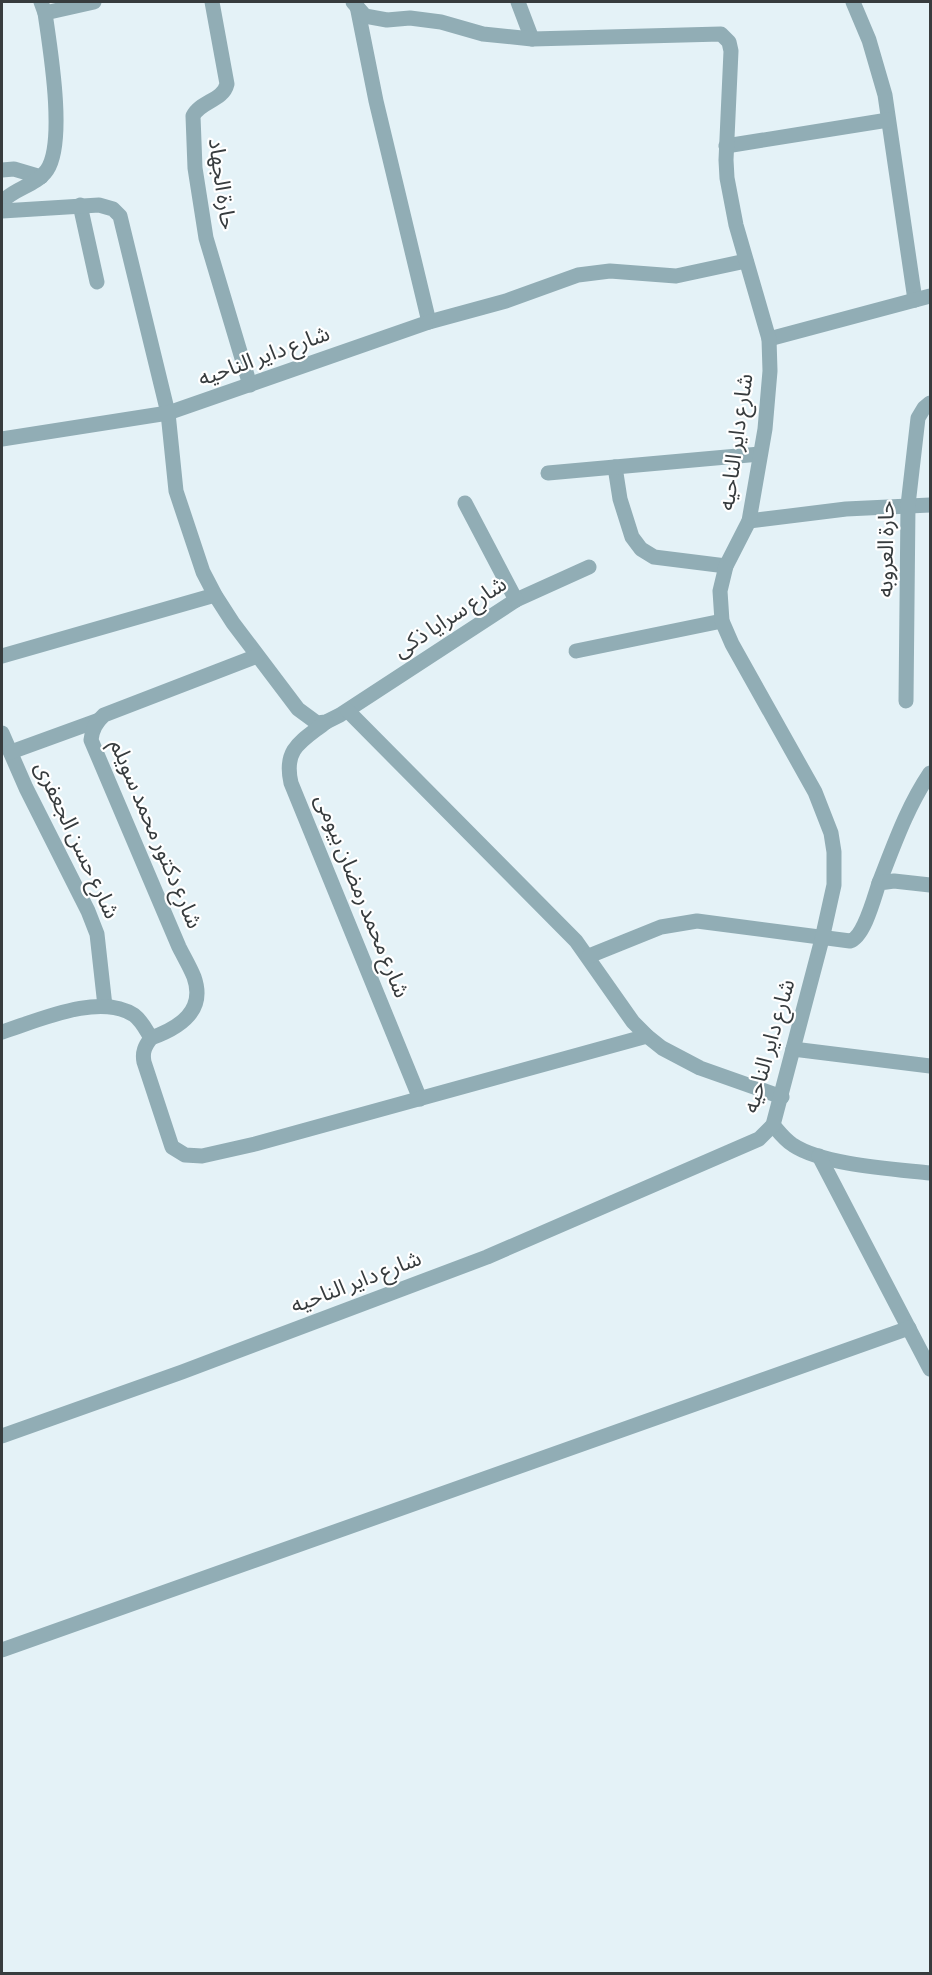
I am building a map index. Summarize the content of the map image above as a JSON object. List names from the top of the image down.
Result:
{
  "streets": {
    "street": [
      "حارة الجهاد",
      "شارع داير الناحيه",
      "حارة العروبه",
      "شارع سرايا ذكى",
      "شارع دكتور محمد سويلم",
      "شارع حسن الجعفرى",
      "شارع محمد رمضان بيومى"
    ]
  },
  "crossings": [
    ["حارة الجهاد", "شارع داير الناحيه"],
    ["شارع سرايا ذكى", "شارع محمد رمضان بيومى"]
  ]
}
